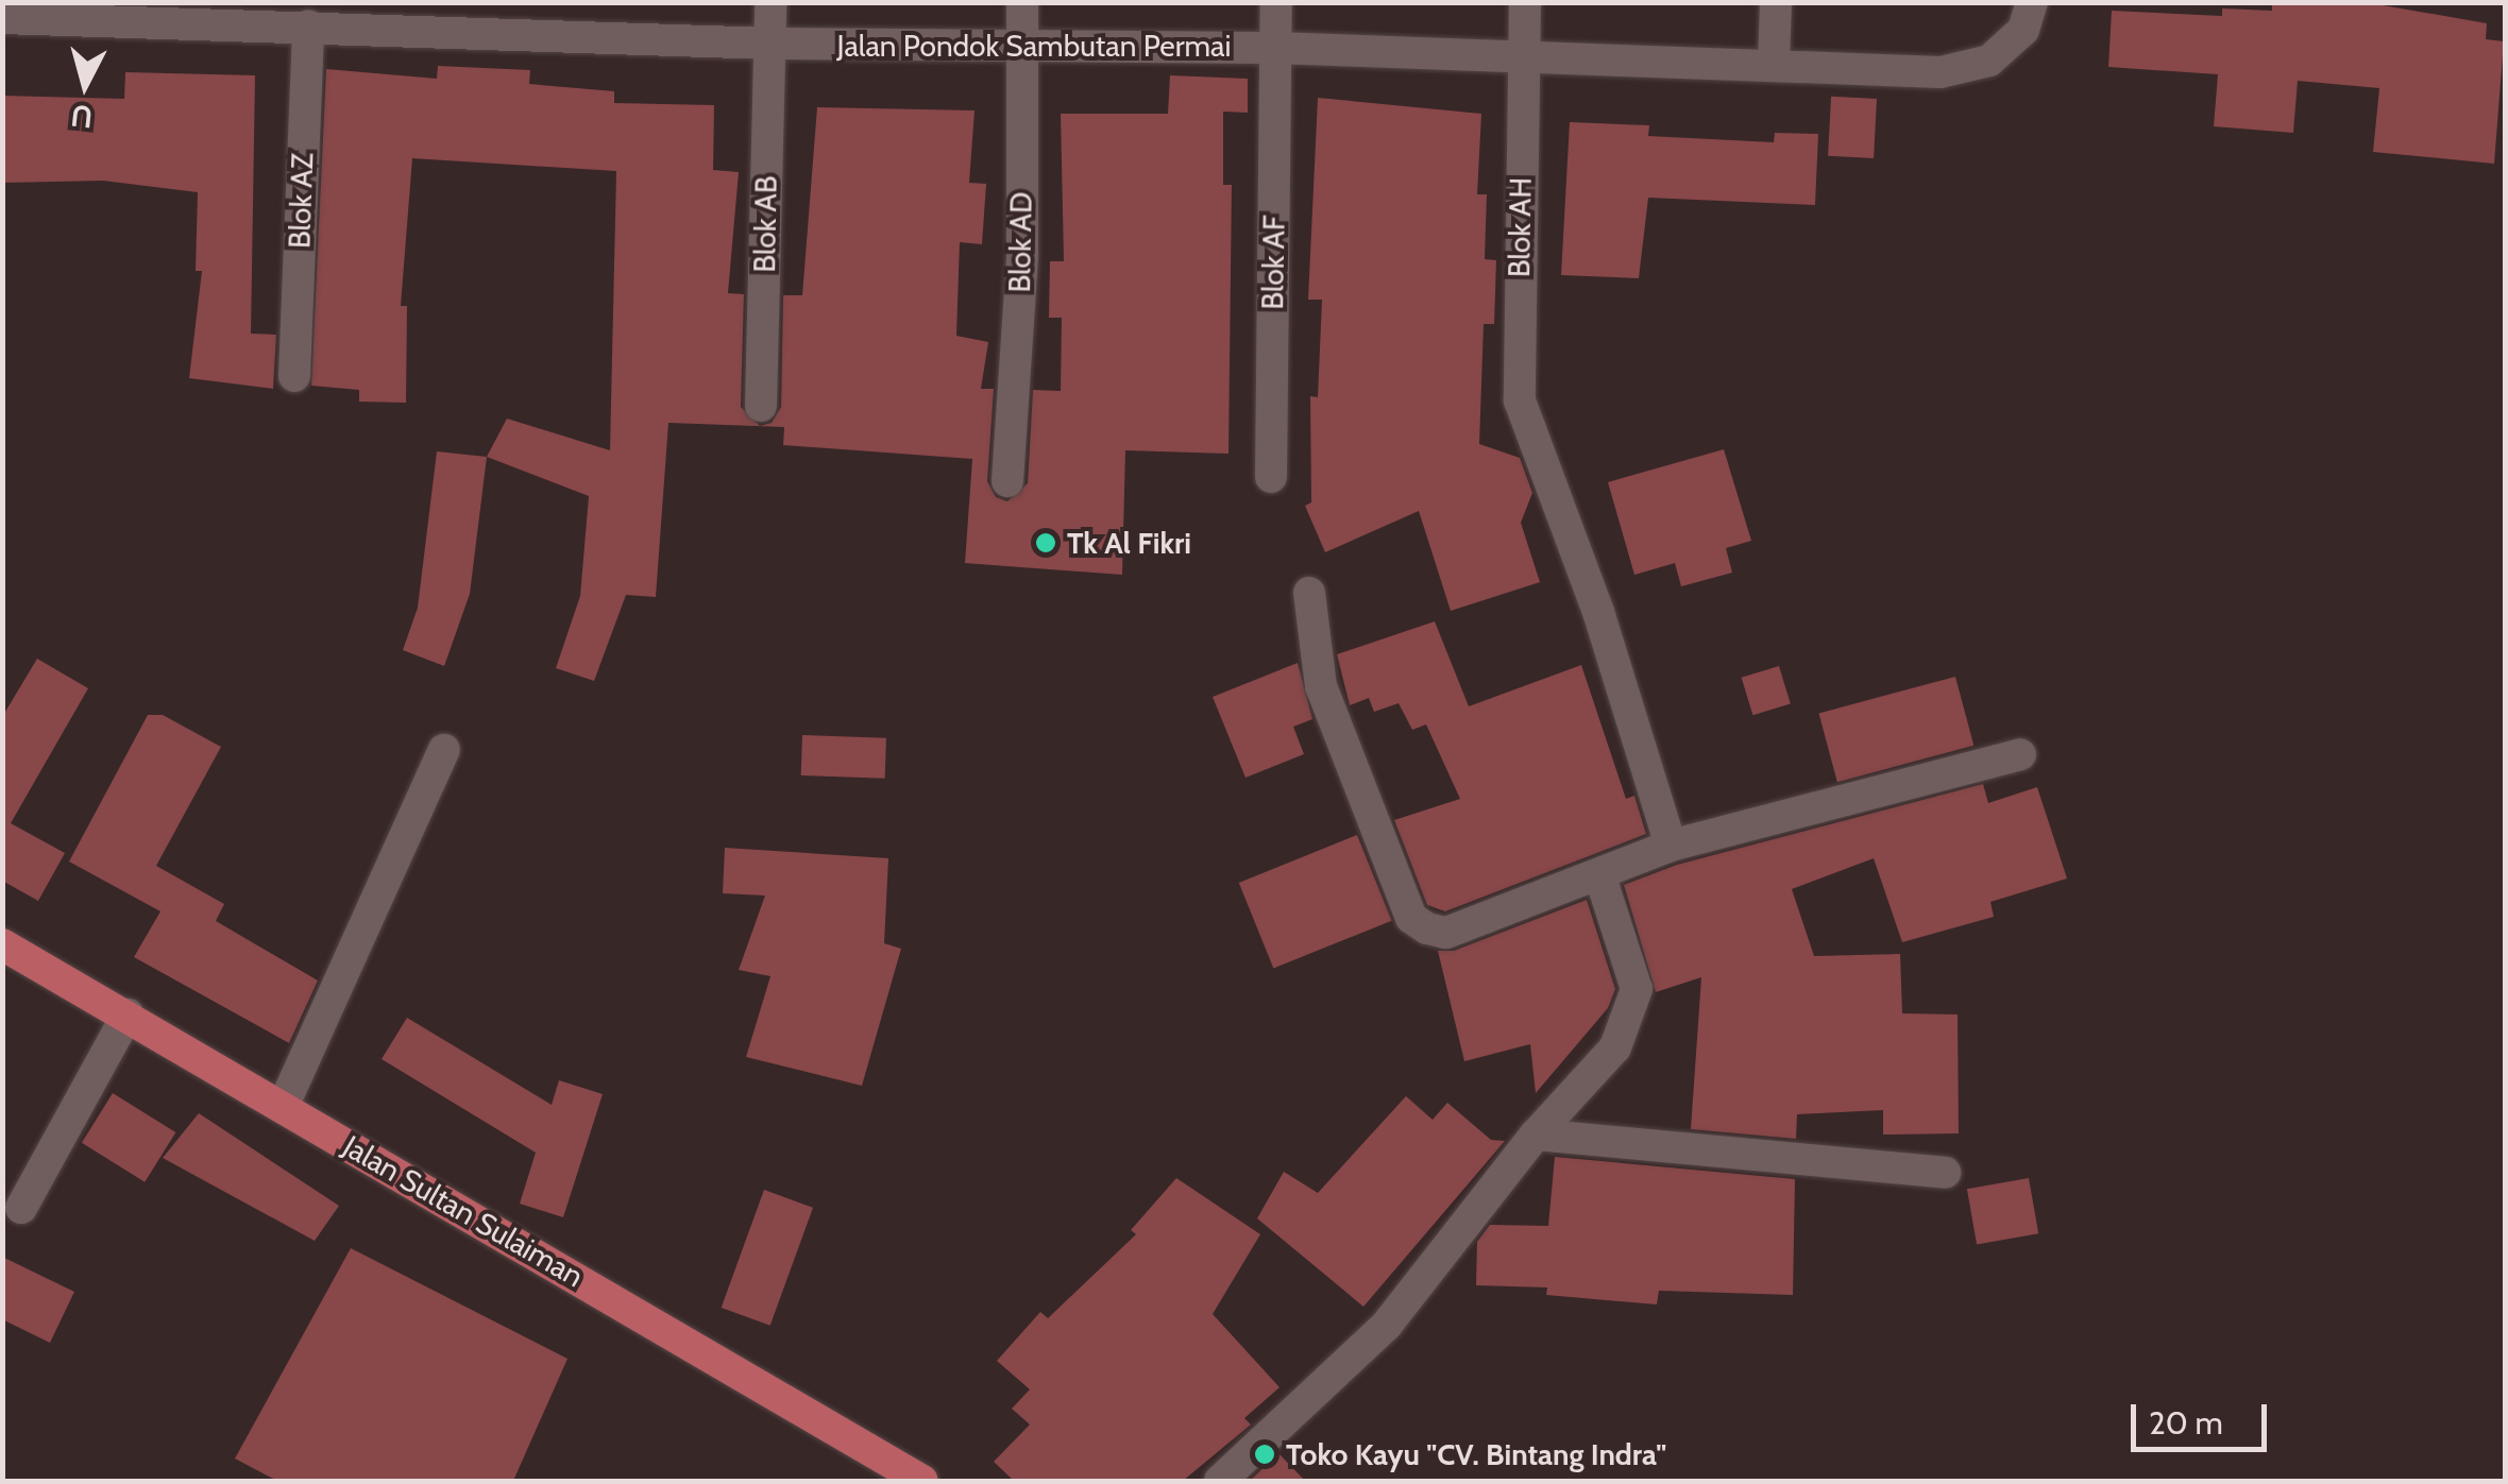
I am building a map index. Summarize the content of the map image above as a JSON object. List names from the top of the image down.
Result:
{
  "streets": {
    "main road": ["Jalan Sultan Sulaiman"],
    "street": [
      "Jalan Pondok Sambutan Permai",
      "Blok AZ",
      "Blok AB",
      "Blok AH",
      "Blok AD",
      "Blok AF"
    ]
  },
  "crossings": [
    ["Jalan Pondok Sambutan Permai", "Blok AZ"],
    ["Jalan Pondok Sambutan Permai", "Blok AB"],
    ["Jalan Pondok Sambutan Permai", "Blok AH"],
    ["Jalan Pondok Sambutan Permai", "Blok AD"],
    ["Jalan Pondok Sambutan Permai", "Blok AF"]
  ],
  "places": ["Tk Al Fikri", "Toko Kayu \"CV. Bintang Indra\""],
  "scale_bar": "20 m",
  "north": "bottom"
}
